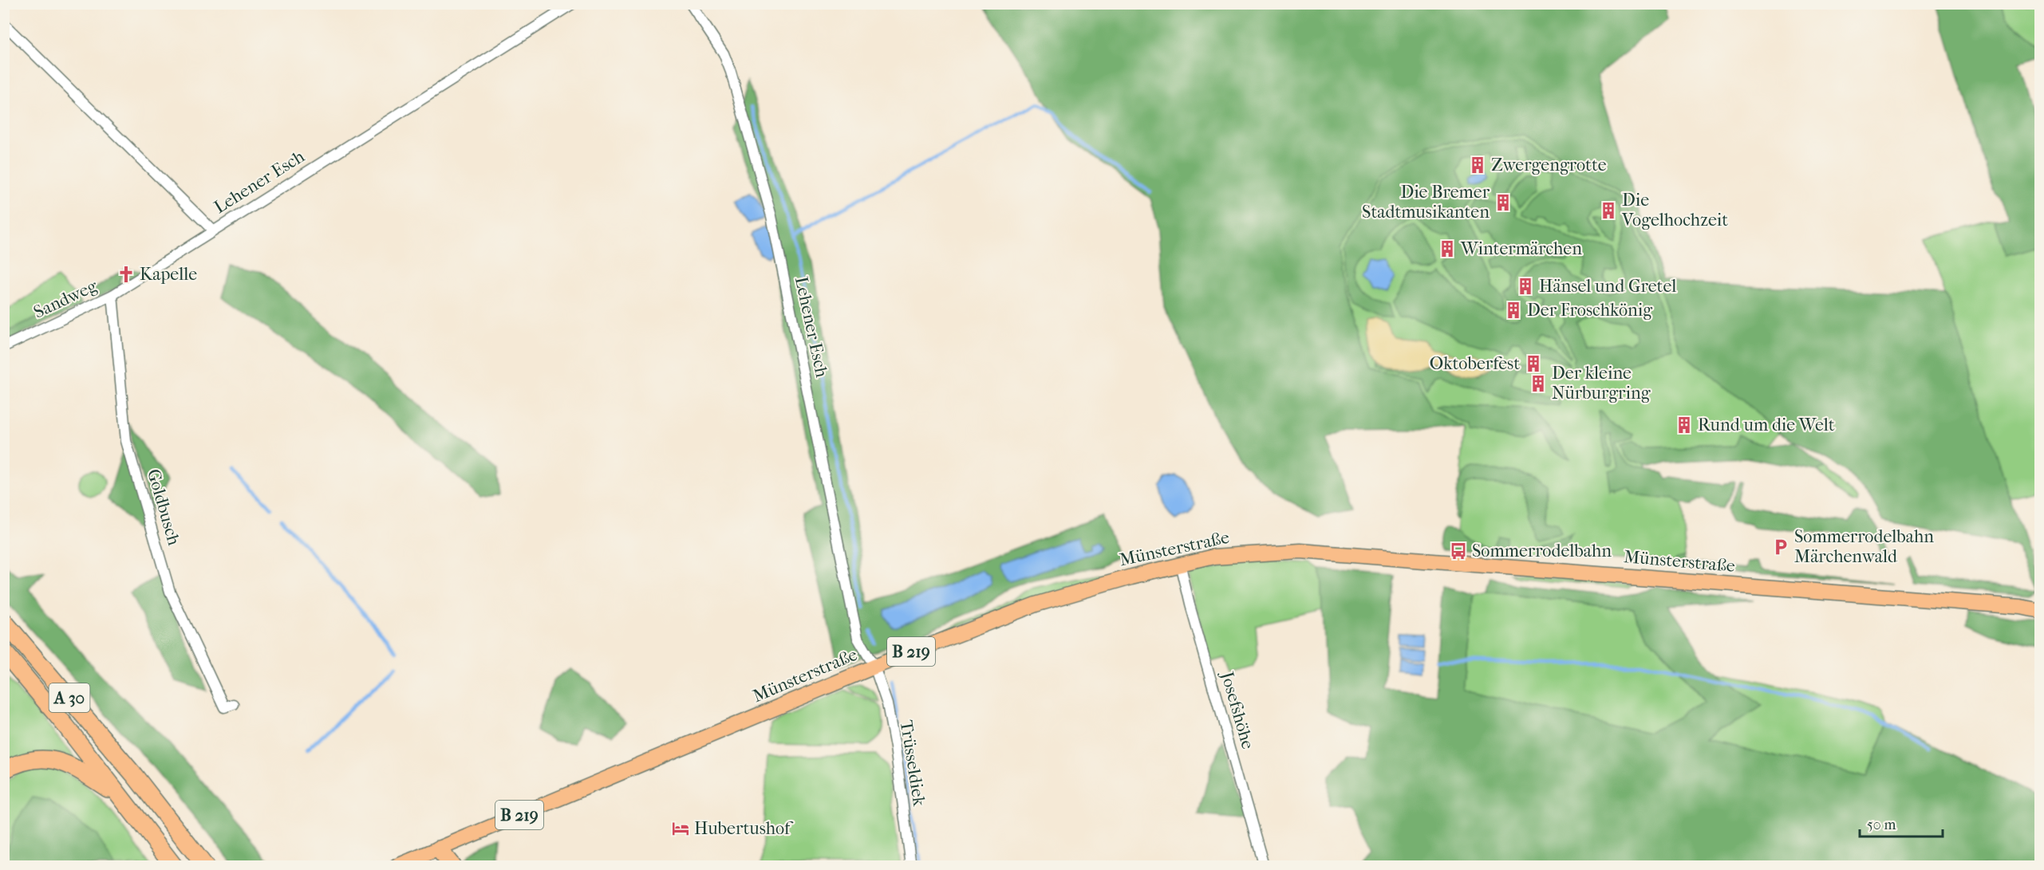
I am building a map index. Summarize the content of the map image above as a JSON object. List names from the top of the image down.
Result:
{
  "streets": {
    "highway": ["A 30"],
    "main road": ["Münsterstraße", "B 219"],
    "street": [
      "Lehener Esch",
      "Sandweg",
      "Goldbusch",
      "Josefshöhe",
      "Trüsseldiek"
    ]
  },
  "crossings": [
    ["Lehener Esch", "Sandweg"],
    ["Lehener Esch", "Münsterstraße"],
    ["Lehener Esch", "Trüsseldiek"],
    ["Sandweg", "Goldbusch"],
    ["Münsterstraße", "Josefshöhe"],
    ["Münsterstraße", "Trüsseldiek"]
  ],
  "places": {
    "building": [
      "Zwergengrotte",
      "Die Bremer Stadtmusikanten",
      "Die Vogelhochzeit",
      "Wintermärchen",
      "Hänsel und Gretel",
      "Der Froschkönig",
      "Oktoberfest",
      "Der kleine Nürburgring",
      "Rund um die Welt"
    ],
    "church": ["Kapelle"],
    "parking": ["Sommerrodelbahn Märchenwald"],
    "bus stop": ["Sommerrodelbahn"],
    "hotel": ["Hubertushof"]
  },
  "scale_bar": "50 m"
}
